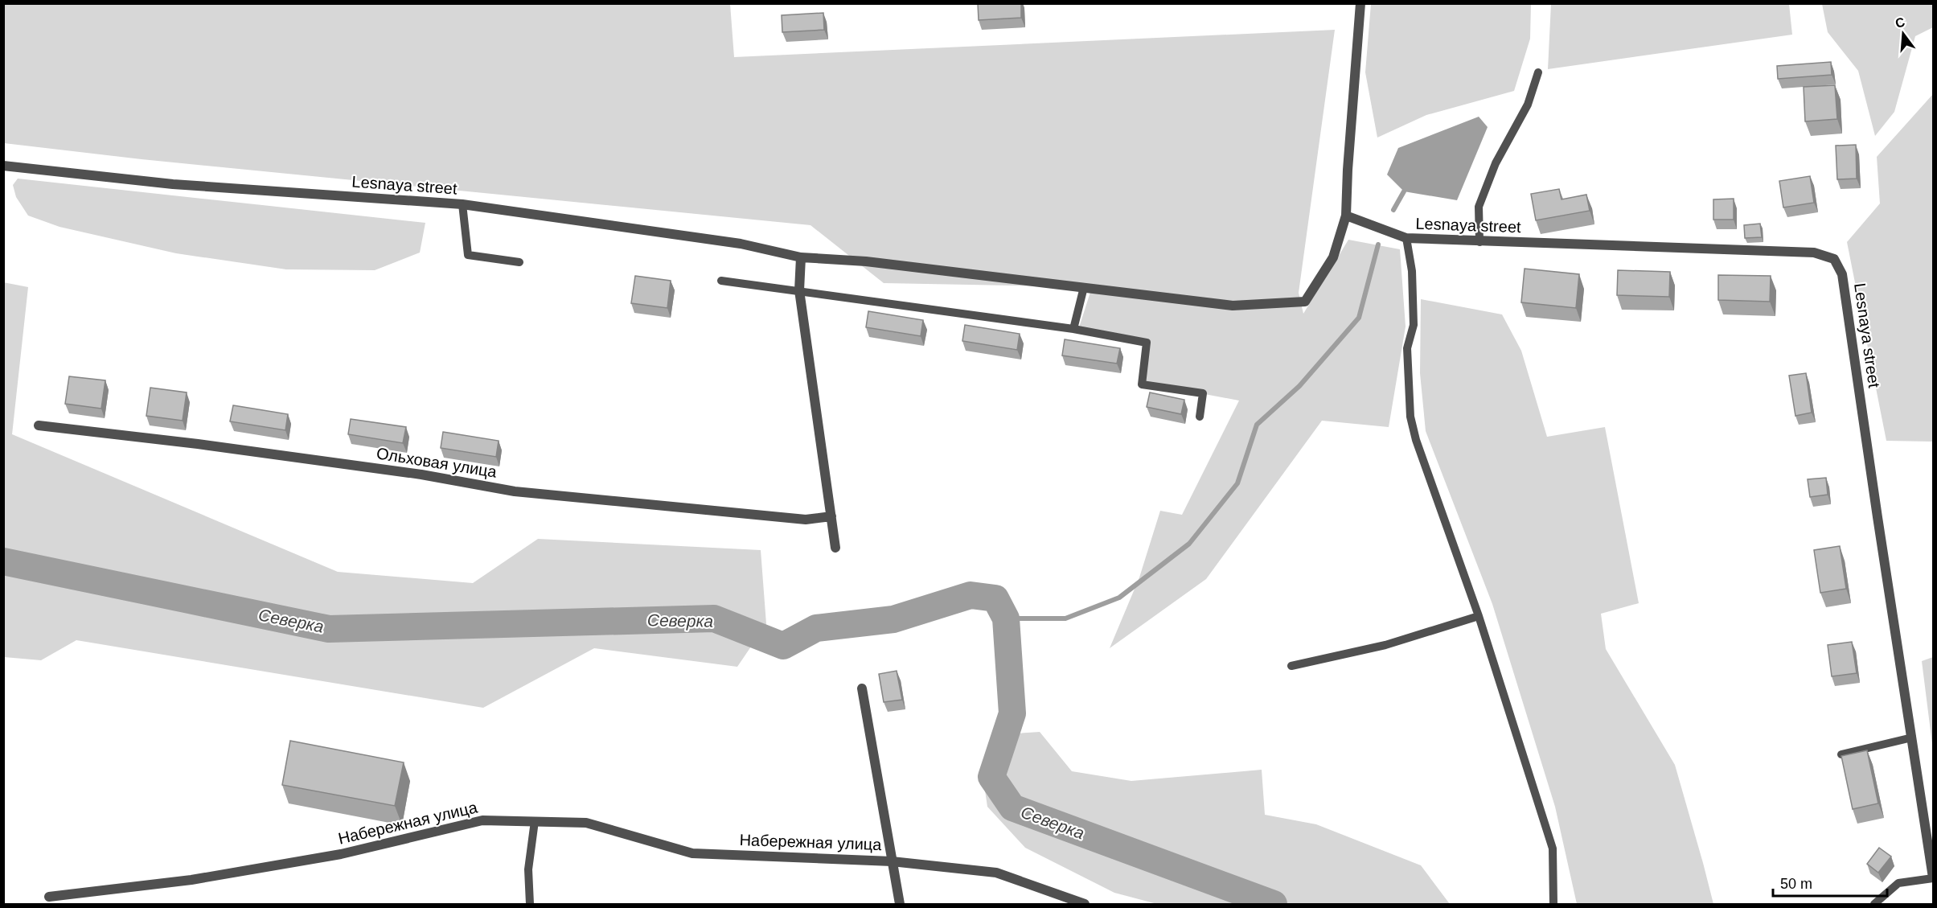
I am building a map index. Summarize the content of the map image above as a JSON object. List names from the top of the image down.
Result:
{
  "streets": {
    "street": ["Lesnaya street", "Ольховая улица", "Набережная улица"]
  },
  "water": ["Северка"],
  "scale_bar": "50 m",
  "north": "top"
}
